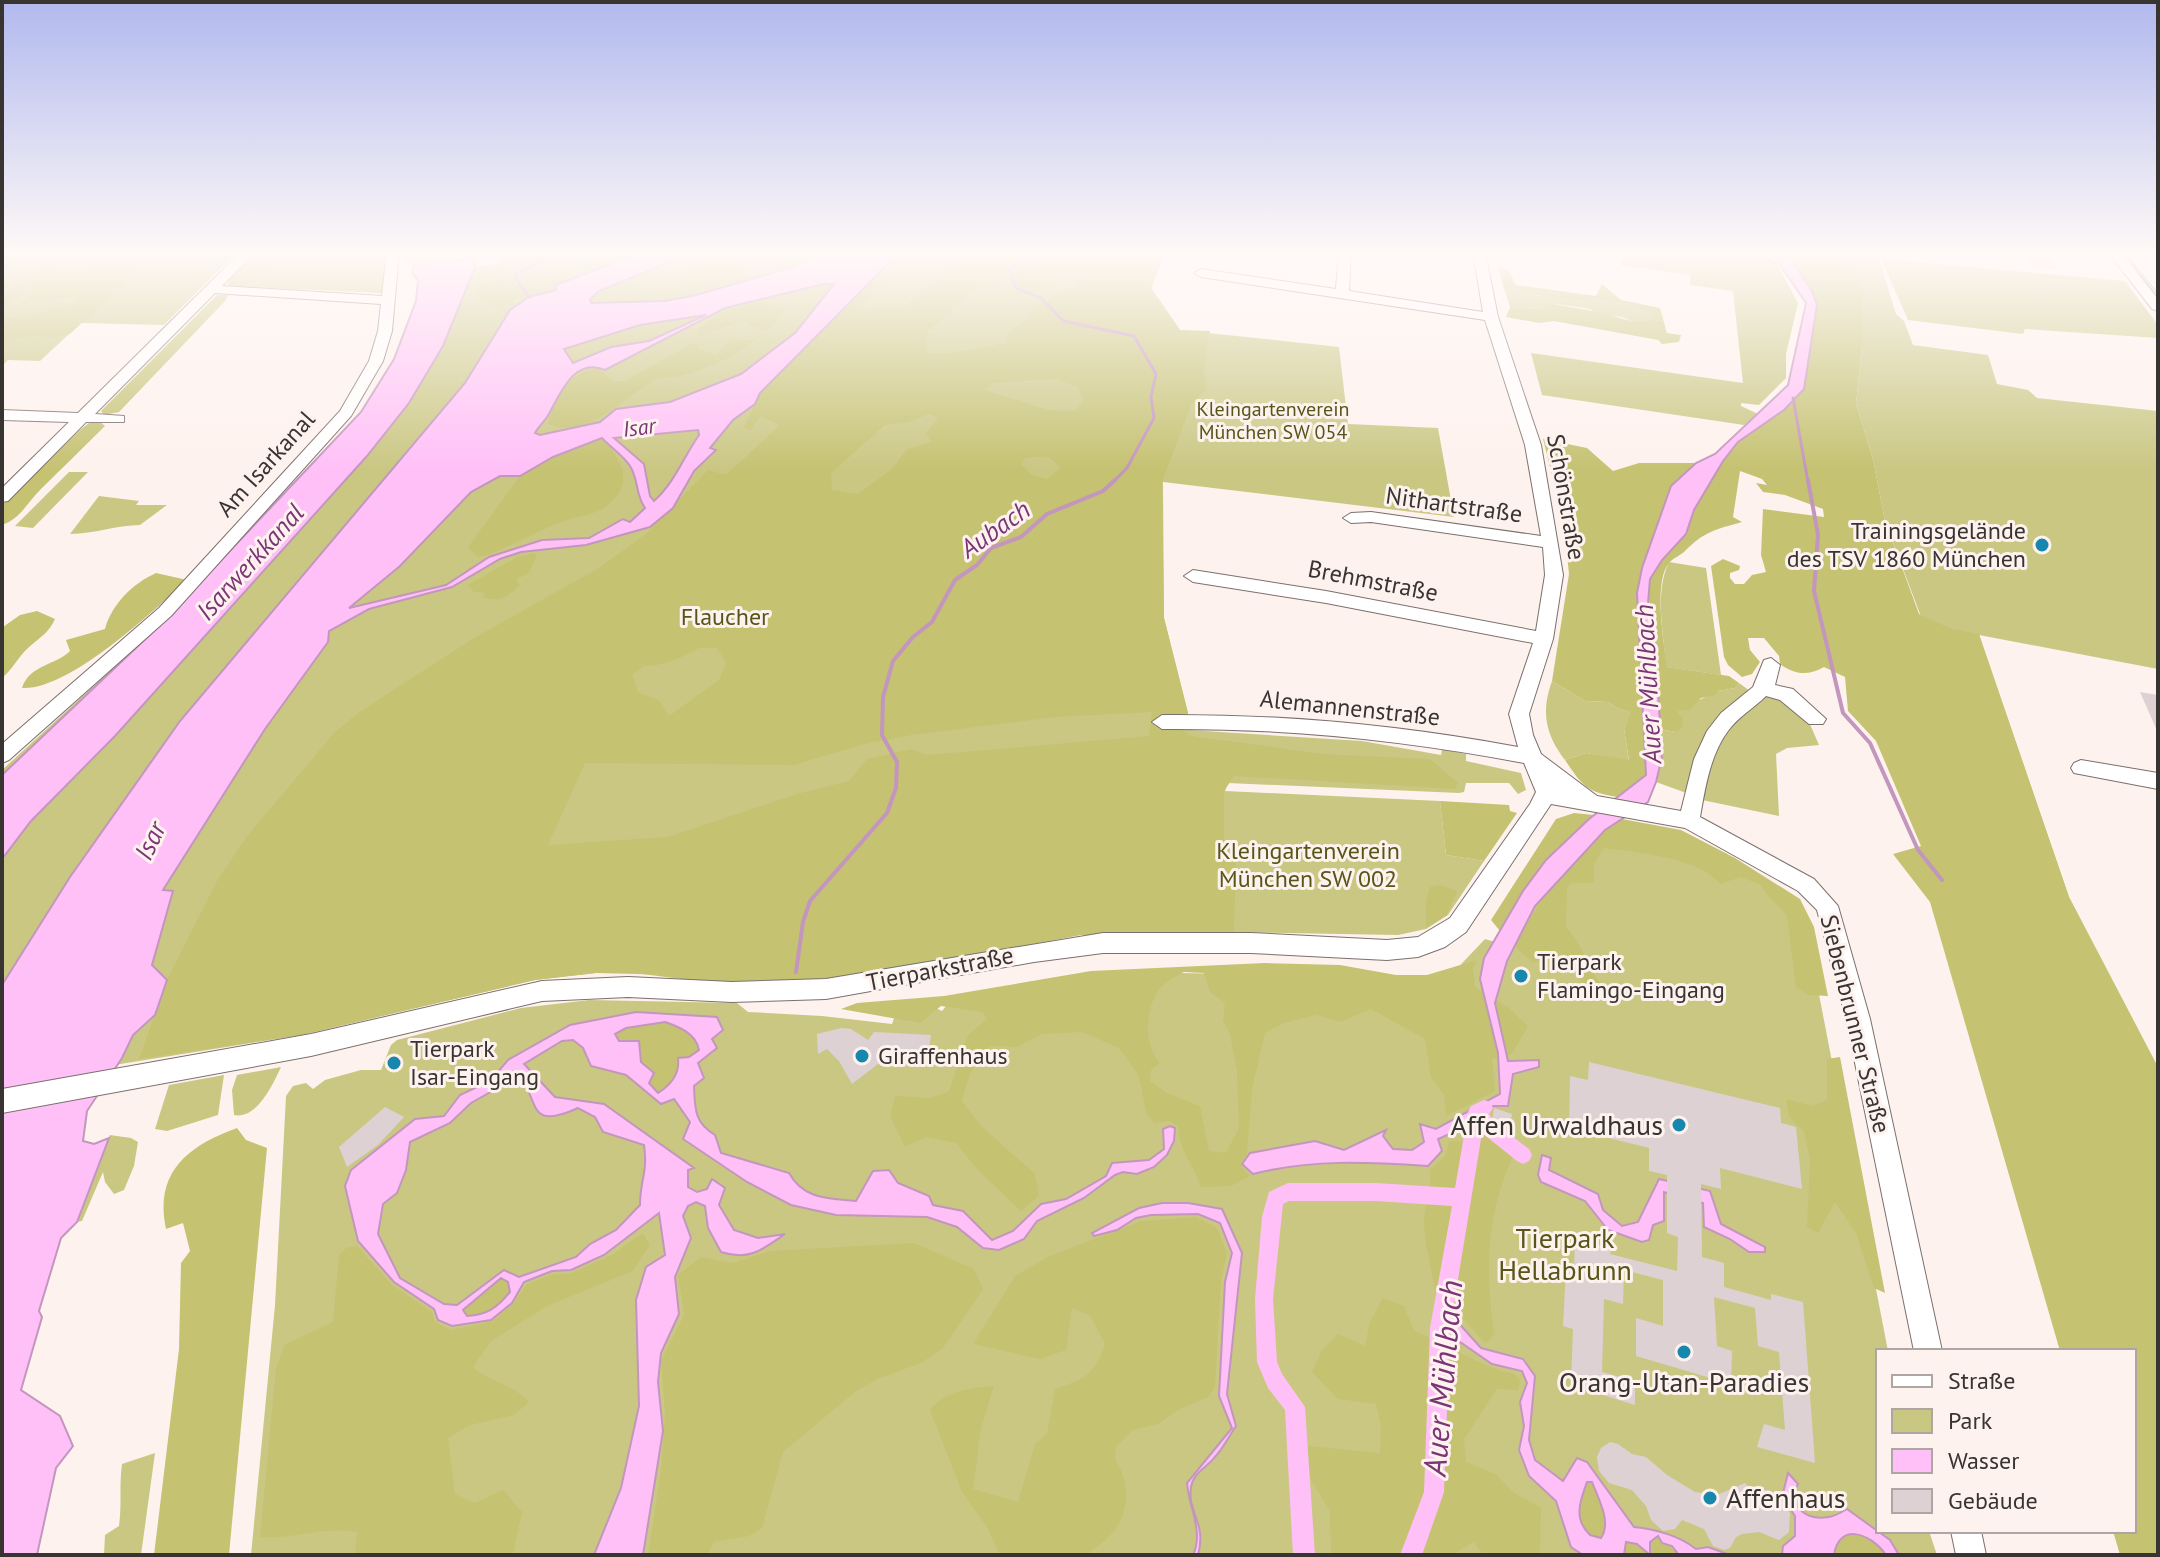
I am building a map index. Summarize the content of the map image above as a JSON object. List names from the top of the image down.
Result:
{
  "streets": {
    "street": [
      "Am Isarkanal",
      "Schönstraße",
      "Nithartstraße",
      "Brehmstraße",
      "Alemannenstraße",
      "Tierparkstraße",
      "Siebenbrunner Straße"
    ]
  },
  "crossings": [
    ["Schönstraße", "Nithartstraße"],
    ["Schönstraße", "Brehmstraße"],
    ["Schönstraße", "Alemannenstraße"],
    ["Schönstraße", "Tierparkstraße"],
    ["Schönstraße", "Siebenbrunner Straße"],
    ["Tierparkstraße", "Siebenbrunner Straße"]
  ],
  "water": [
    "Isar",
    "Aubach",
    "Isarwerkkanal",
    "Auer Mühlbach"
  ],
  "parks": [
    "Kleingartenverein München SW 054",
    "Flaucher",
    "Kleingartenverein München SW 002",
    "Tierpark Hellabrunn"
  ],
  "places": [
    "Trainingsgelände des TSV 1860 München",
    "Tierpark Flamingo-Eingang",
    "Giraffenhaus",
    "Tierpark Isar-Eingang",
    "Affen Urwaldhaus",
    "Orang-Utan-Paradies",
    "Affenhaus"
  ],
  "legend": [
    "Straße",
    "Park",
    "Wasser",
    "Gebäude"
  ]
}
